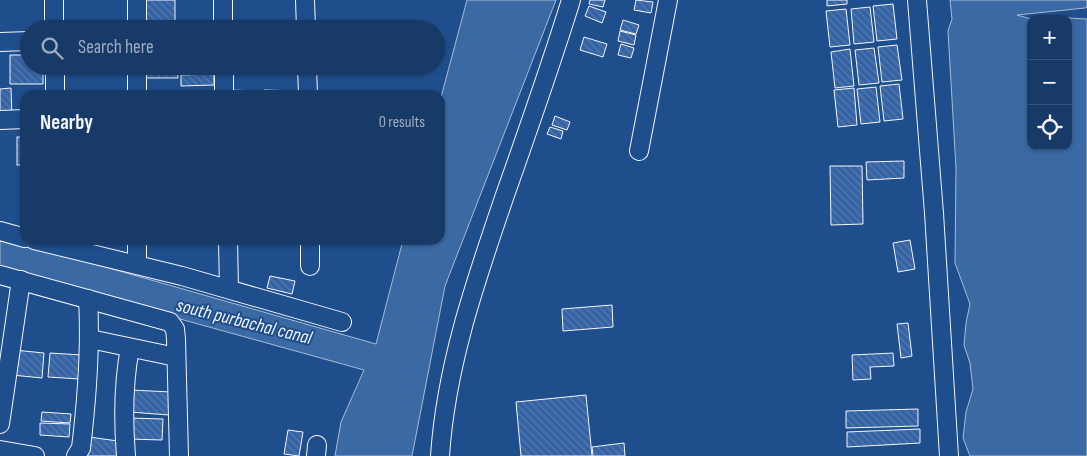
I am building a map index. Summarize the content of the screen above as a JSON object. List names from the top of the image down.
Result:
{
  "water": ["south purbachal canal"],
  "page": {
    "map_buttons": ["+", "−"],
    "search": "Search here",
    "heading": ["Nearby", "0 results"]
  }
}
